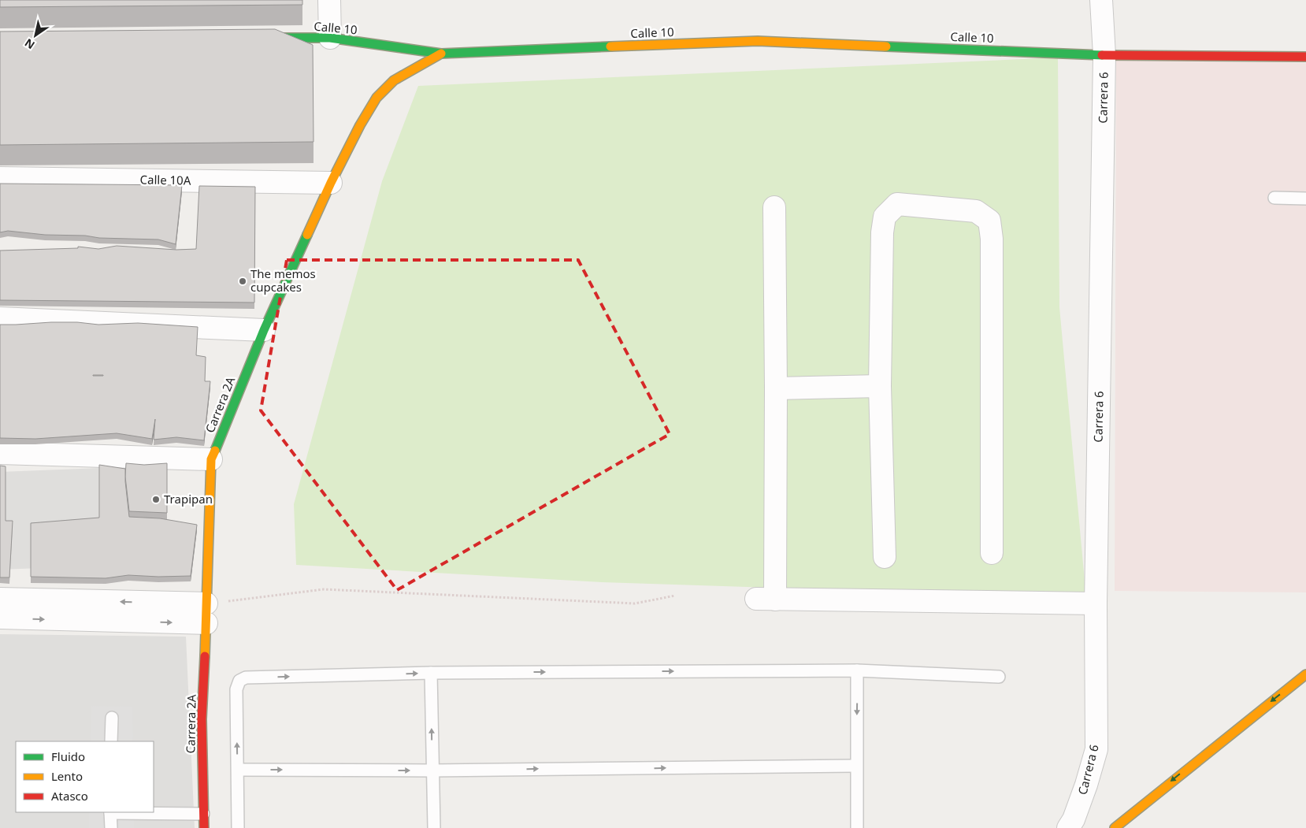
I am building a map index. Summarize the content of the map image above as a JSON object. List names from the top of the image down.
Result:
{
  "streets": {
    "main road": ["Calle 10", "Carrera 2A"],
    "street": ["Carrera 6", "Calle 10A"]
  },
  "crossings": [
    ["Calle 10", "Carrera 6"],
    ["Calle 10", "Carrera 2A"],
    ["Calle 10A", "Carrera 2A"]
  ],
  "places": ["The memos cupcakes", "Trapipan"],
  "legend": ["Fluido", "Lento", "Atasco"],
  "north": "bottom left"
}
